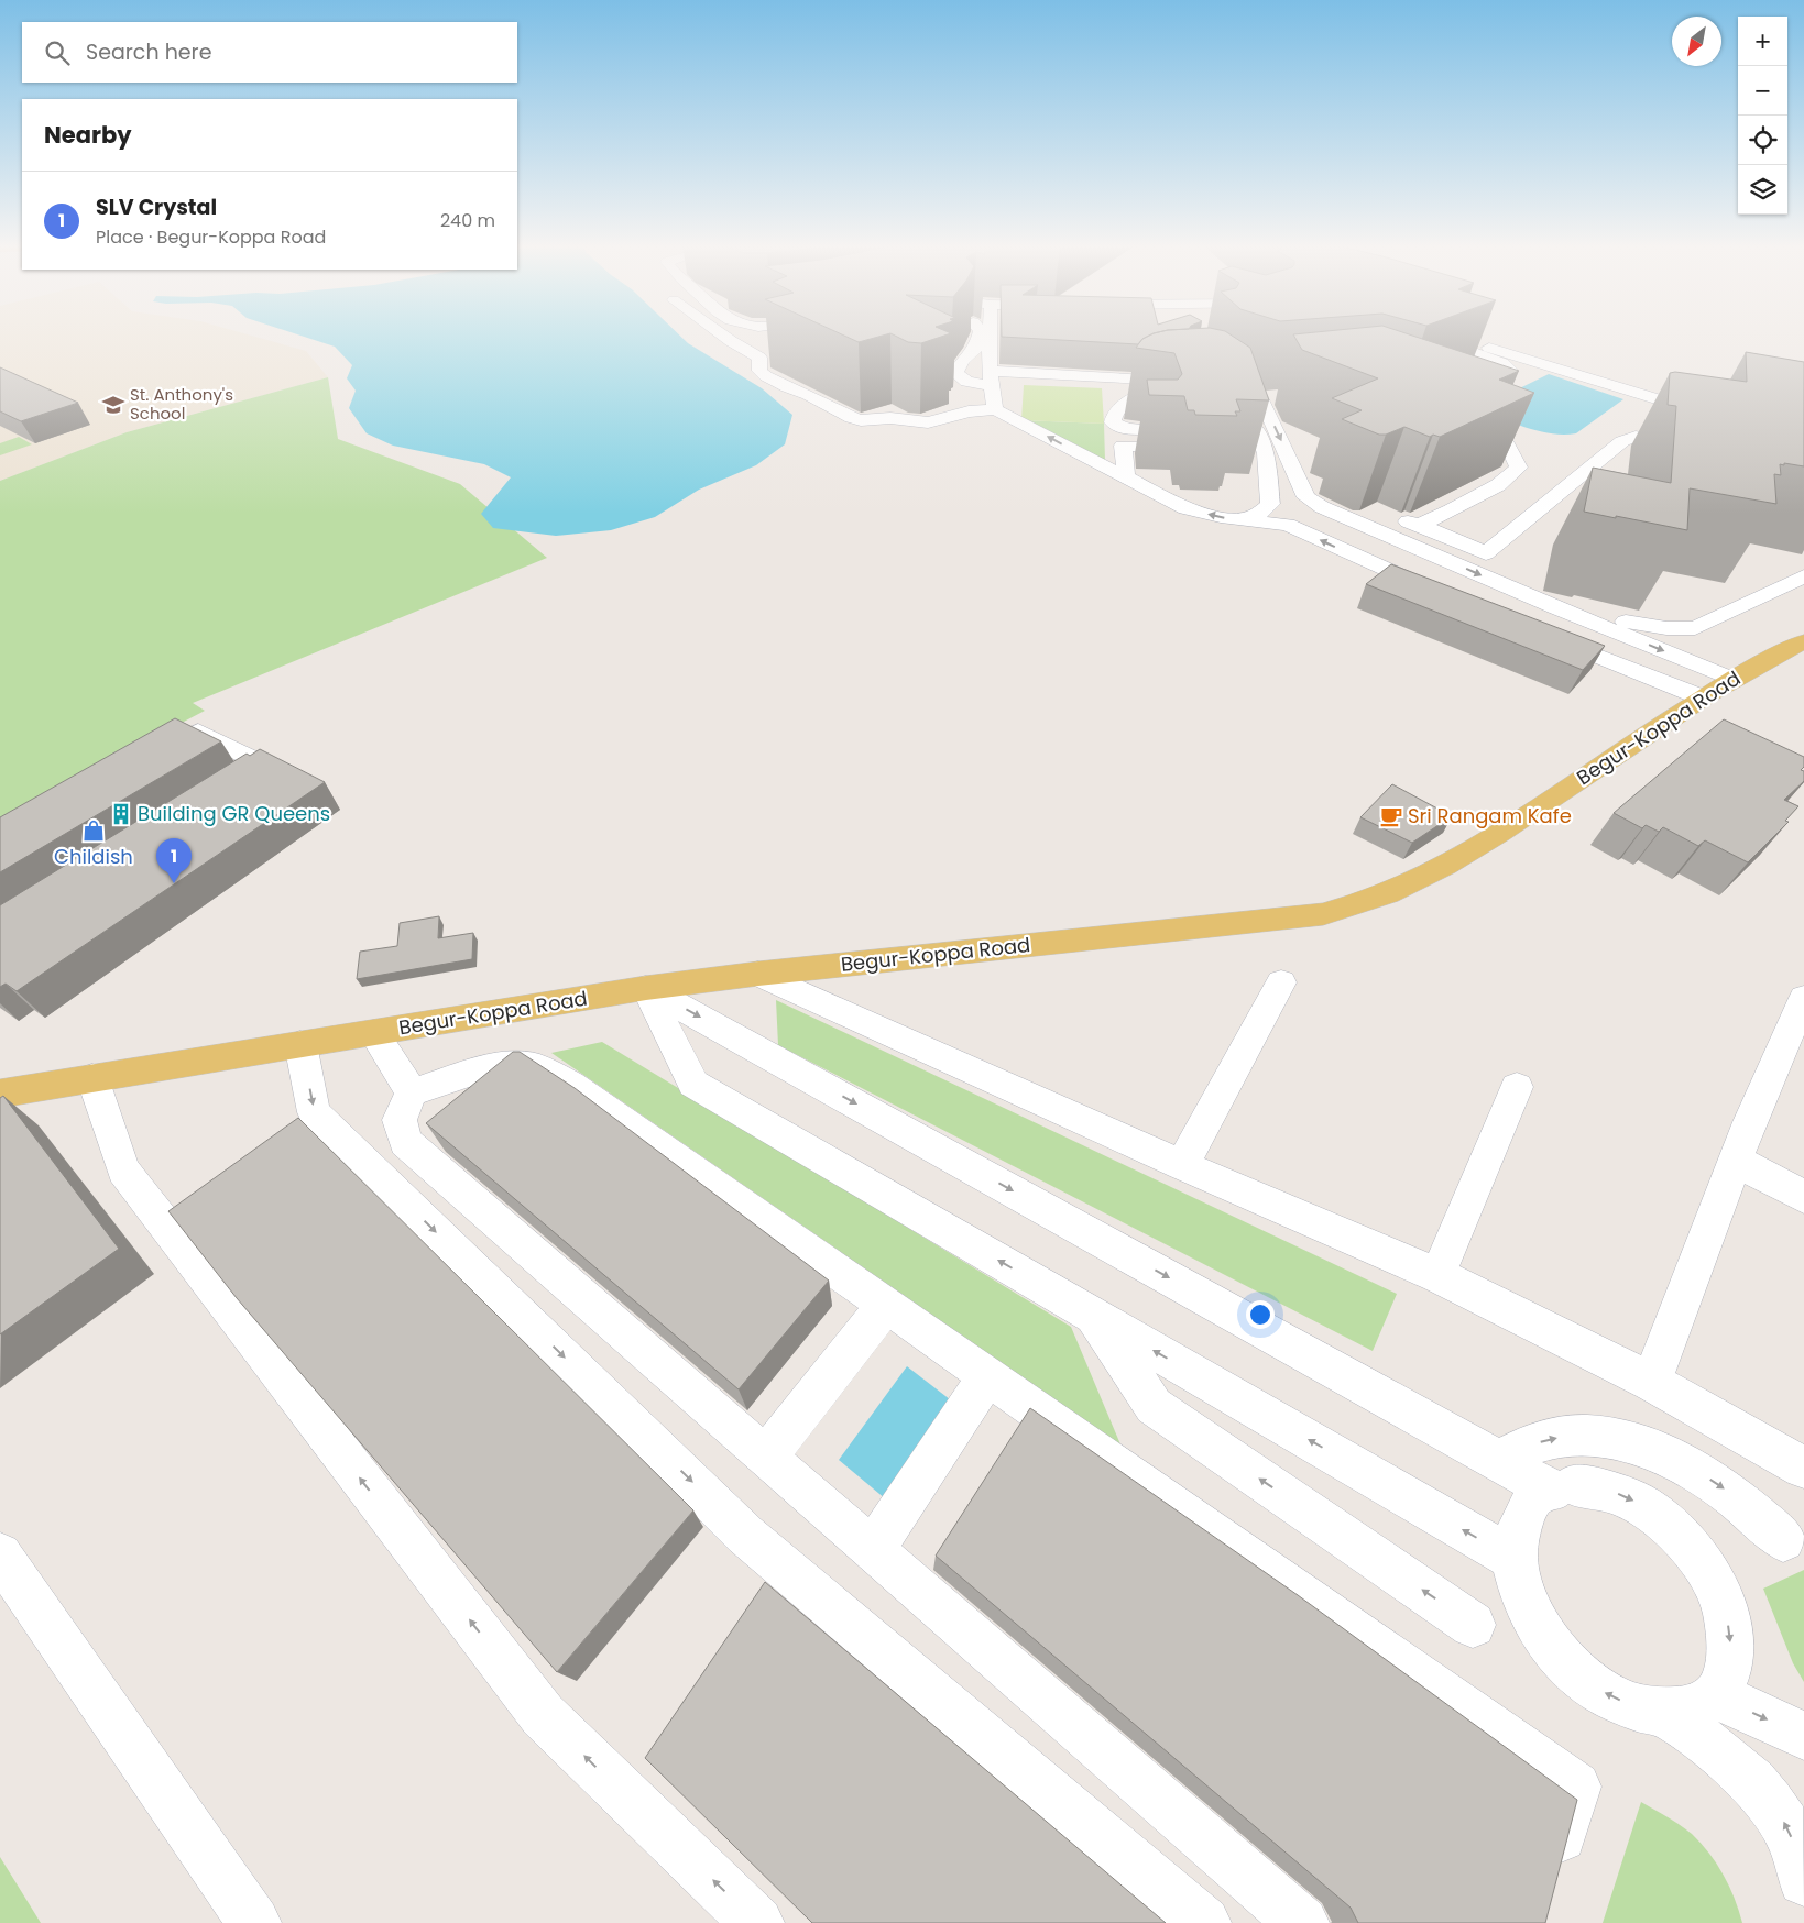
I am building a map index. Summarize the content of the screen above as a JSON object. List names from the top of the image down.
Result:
{
  "streets": {
    "main road": ["Begur-Koppa Road"]
  },
  "places": {
    "school or university": ["St. Anthony's School"],
    "building": ["Building GR Queens"],
    "cafe": ["Sri Rangam Kafe"],
    "shop": ["Childish"]
  },
  "north": "bottom left",
  "page": {
    "map_buttons": ["+", "−"],
    "search": "Search here",
    "heading": "Nearby",
    "list": [
      {
        "mark": "1",
        "name": "SLV Crystal",
        "note": "Place · Begur-Koppa Road",
        "value": "240 m"
      }
    ],
    "pins": "1"
  }
}
